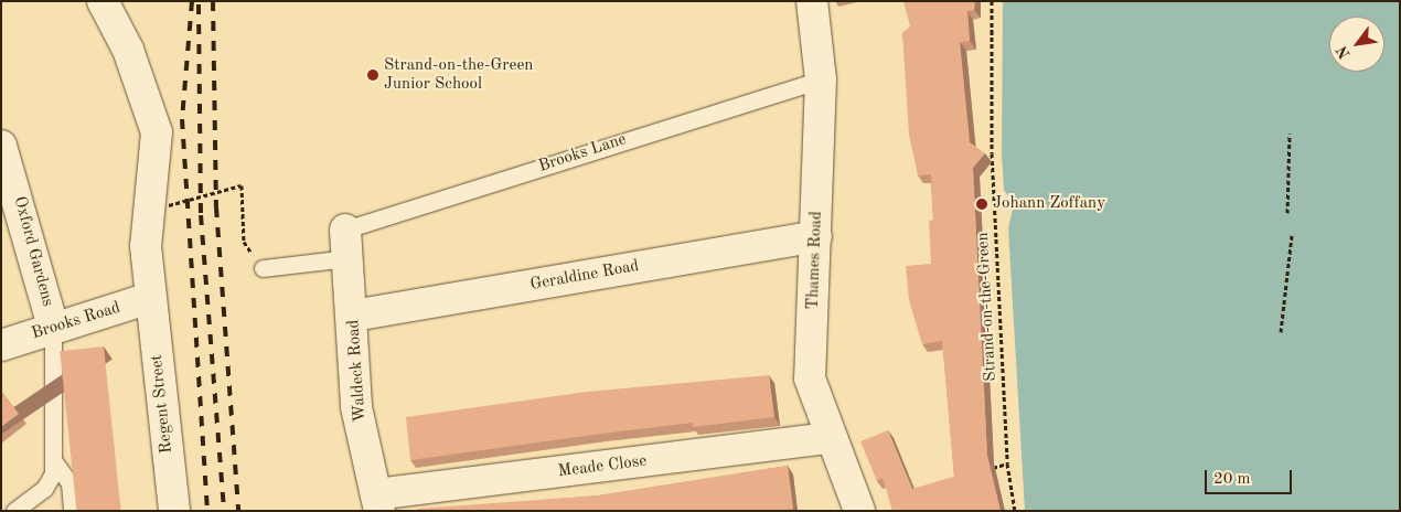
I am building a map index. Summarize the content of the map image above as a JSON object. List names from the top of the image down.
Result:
{
  "streets": {
    "street": [
      "Oxford Gardens",
      "Thames Road",
      "Geraldine Road",
      "Brooks Road",
      "Waldeck Road",
      "Regent Street",
      "Meade Close"
    ],
    "lane": ["Brooks Lane"],
    "path": ["Strand-on-the-Green"]
  },
  "crossings": [
    ["Brooks Lane", "Thames Road"],
    ["Brooks Lane", "Waldeck Road"],
    ["Oxford Gardens", "Brooks Road"],
    ["Thames Road", "Geraldine Road"],
    ["Thames Road", "Meade Close"],
    ["Geraldine Road", "Waldeck Road"],
    ["Brooks Road", "Regent Street"],
    ["Waldeck Road", "Meade Close"]
  ],
  "places": ["Strand-on-the-Green Junior School", "Johann Zoffany"],
  "scale_bar": "20 m",
  "north": "bottom left"
}
